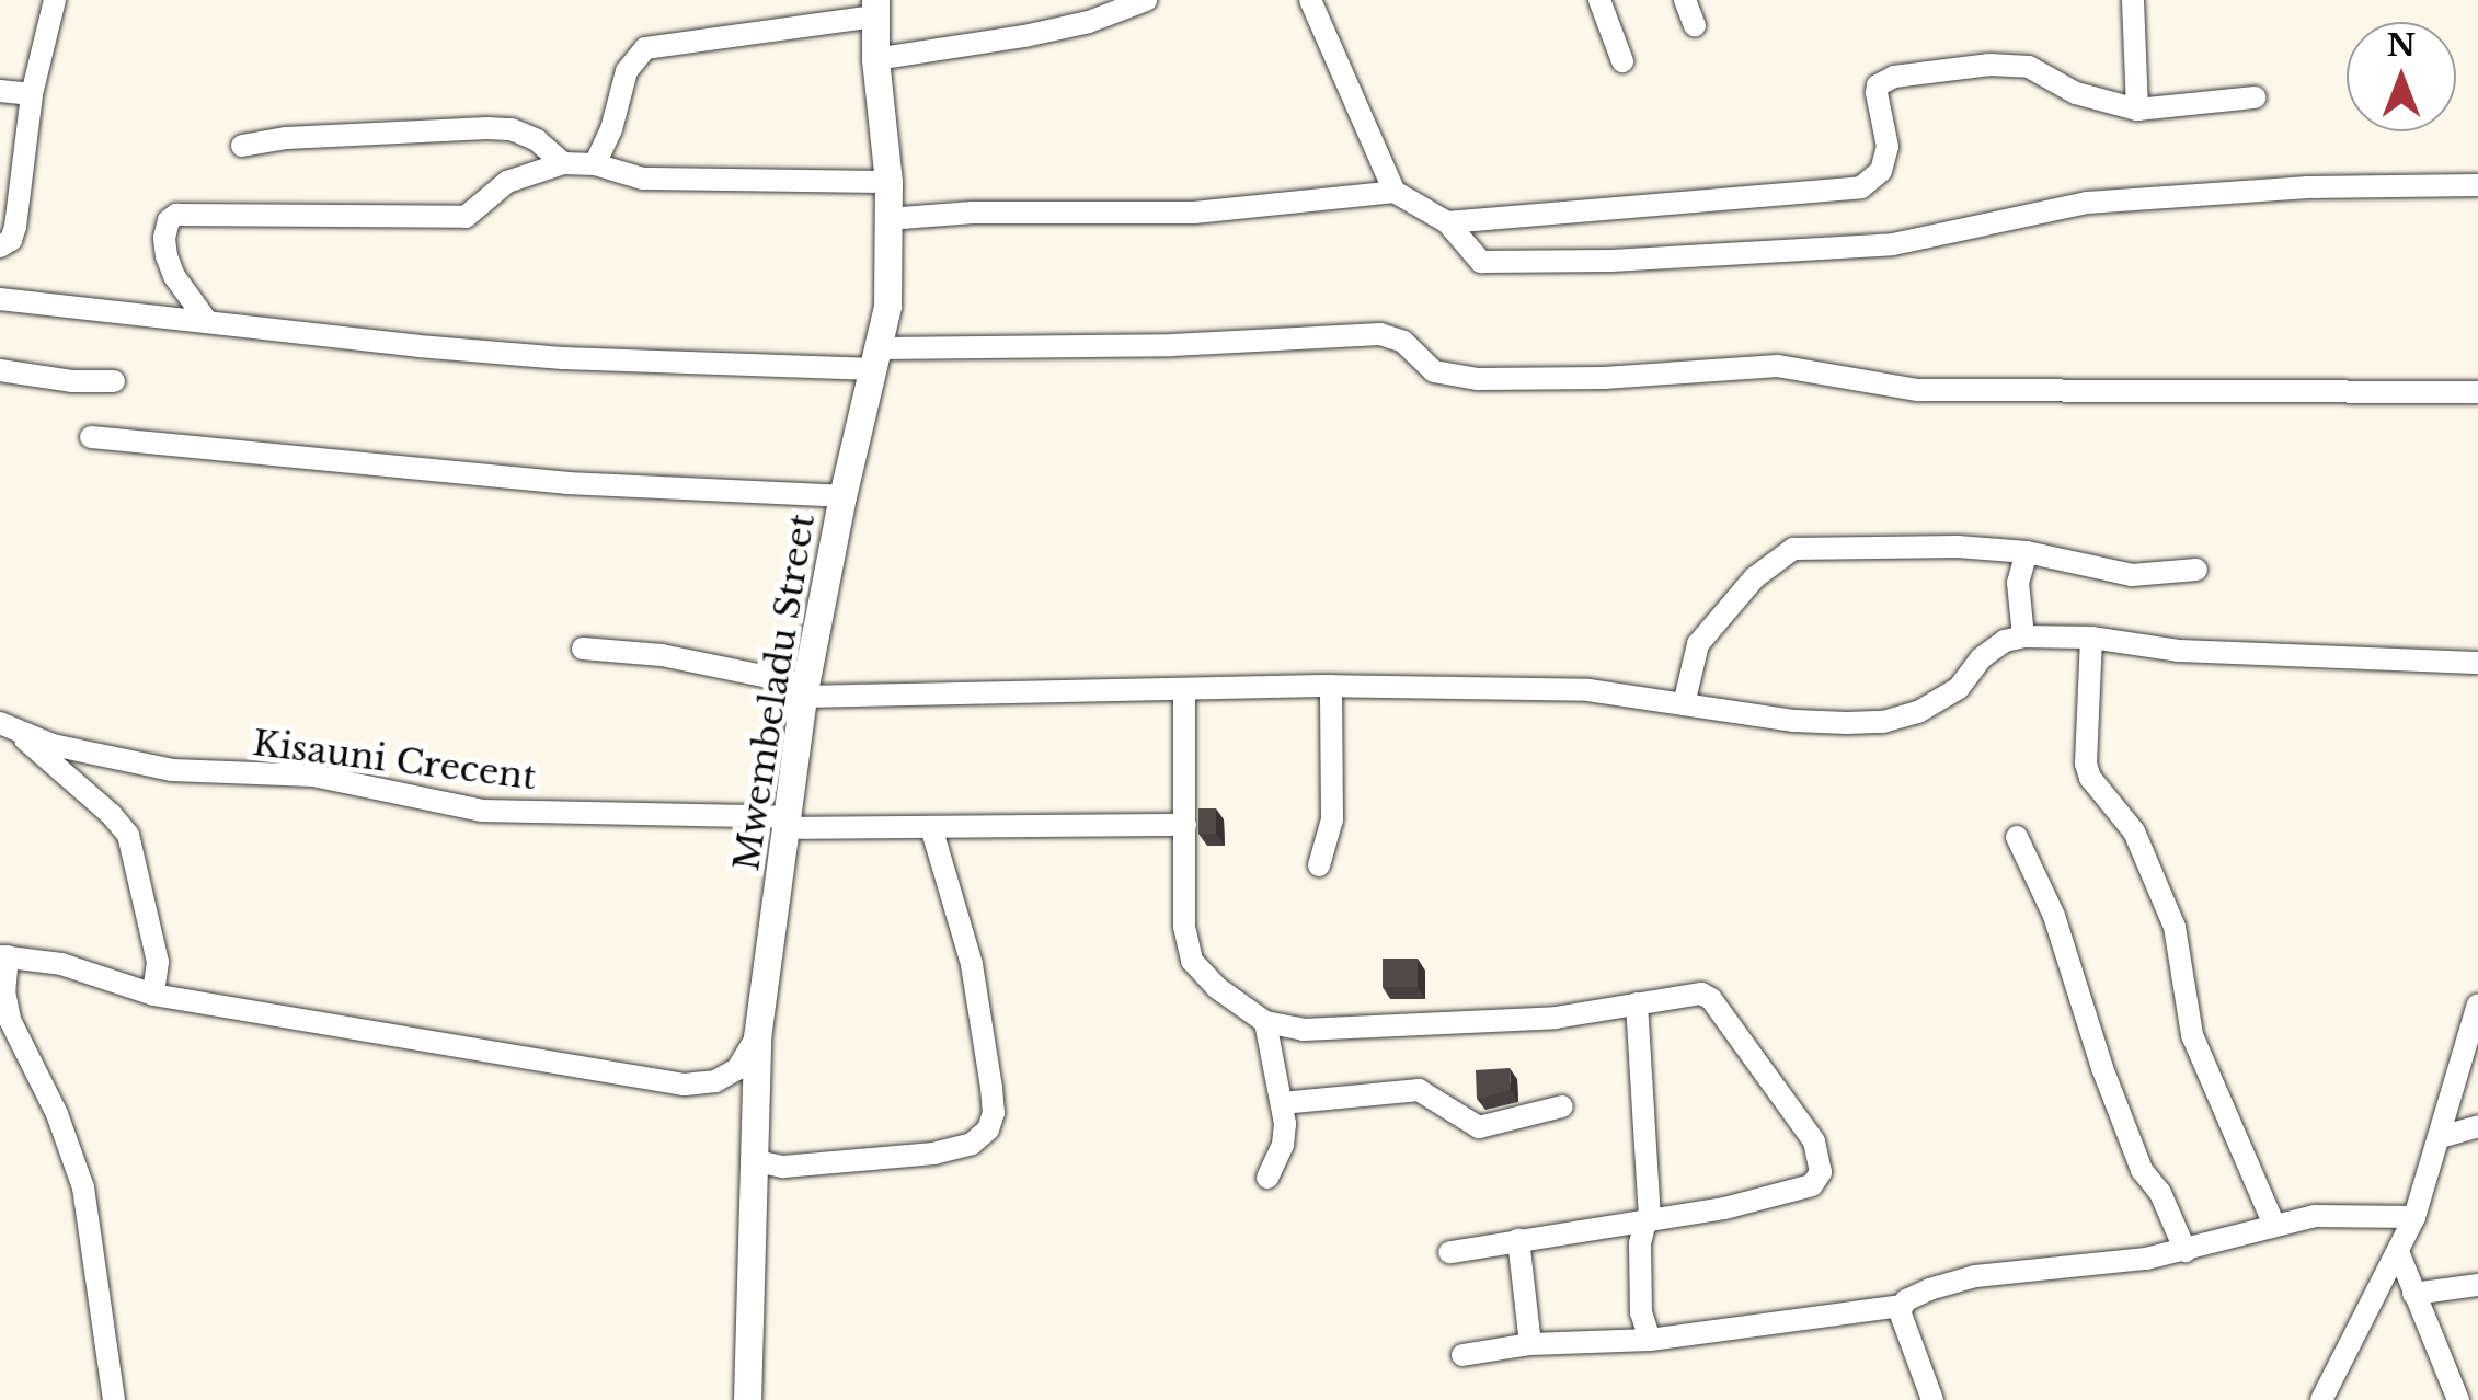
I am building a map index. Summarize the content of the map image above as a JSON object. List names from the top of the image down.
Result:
{
  "streets": {
    "street": ["Mwembeladu Street", "Kisauni Crecent"]
  },
  "crossings": [
    ["Mwembeladu Street", "Kisauni Crecent"]
  ],
  "north": "top"
}
